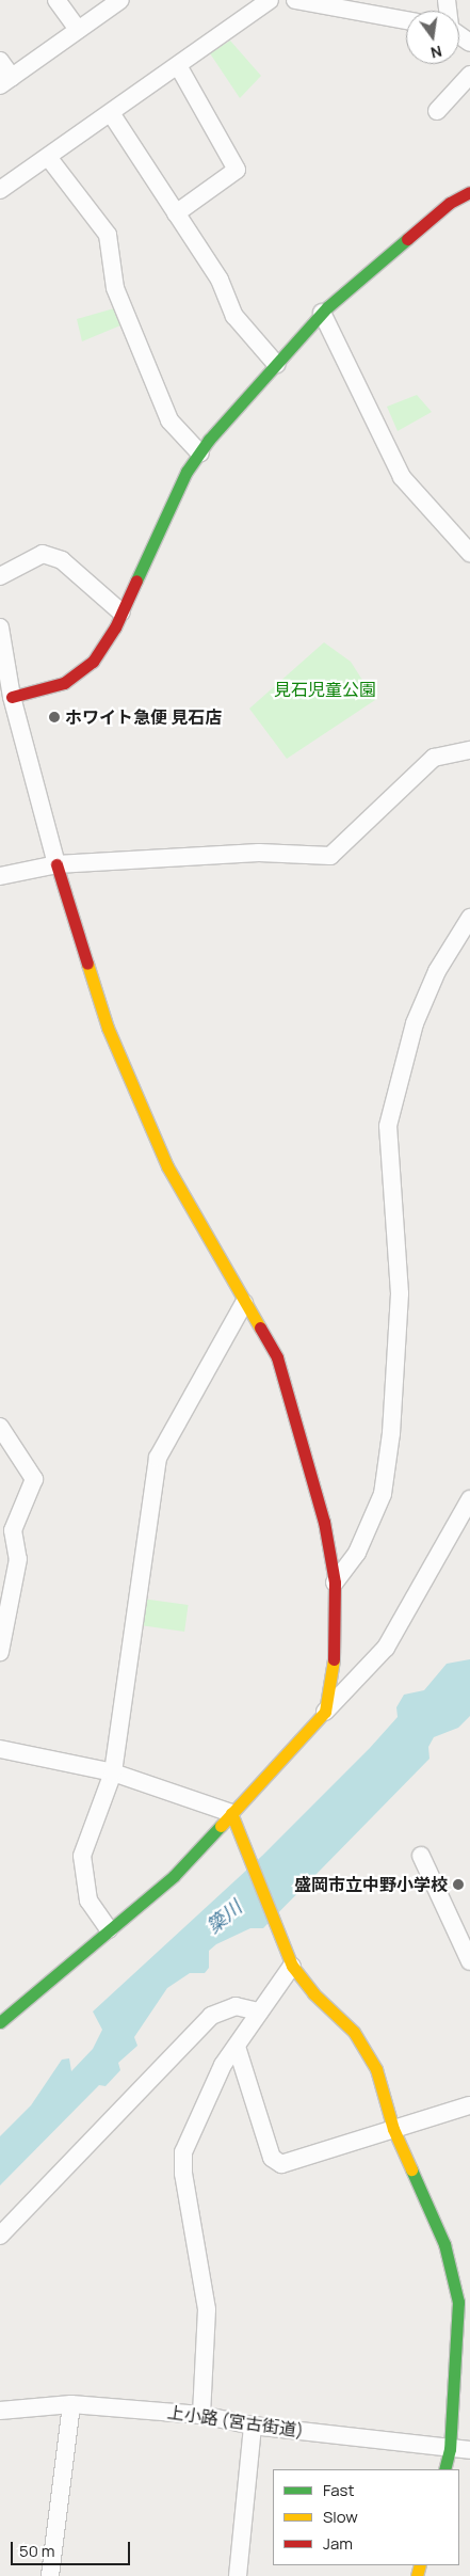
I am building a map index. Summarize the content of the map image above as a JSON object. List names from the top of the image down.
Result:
{
  "streets": {
    "street": ["上小路 (宮古街道)"]
  },
  "water": ["簗川"],
  "parks": ["見石児童公園"],
  "places": ["ホワイト急便 見石店", "盛岡市立中野小学校"],
  "legend": ["Fast", "Slow", "Jam"],
  "scale_bar": "50 m",
  "north": "bottom"
}
